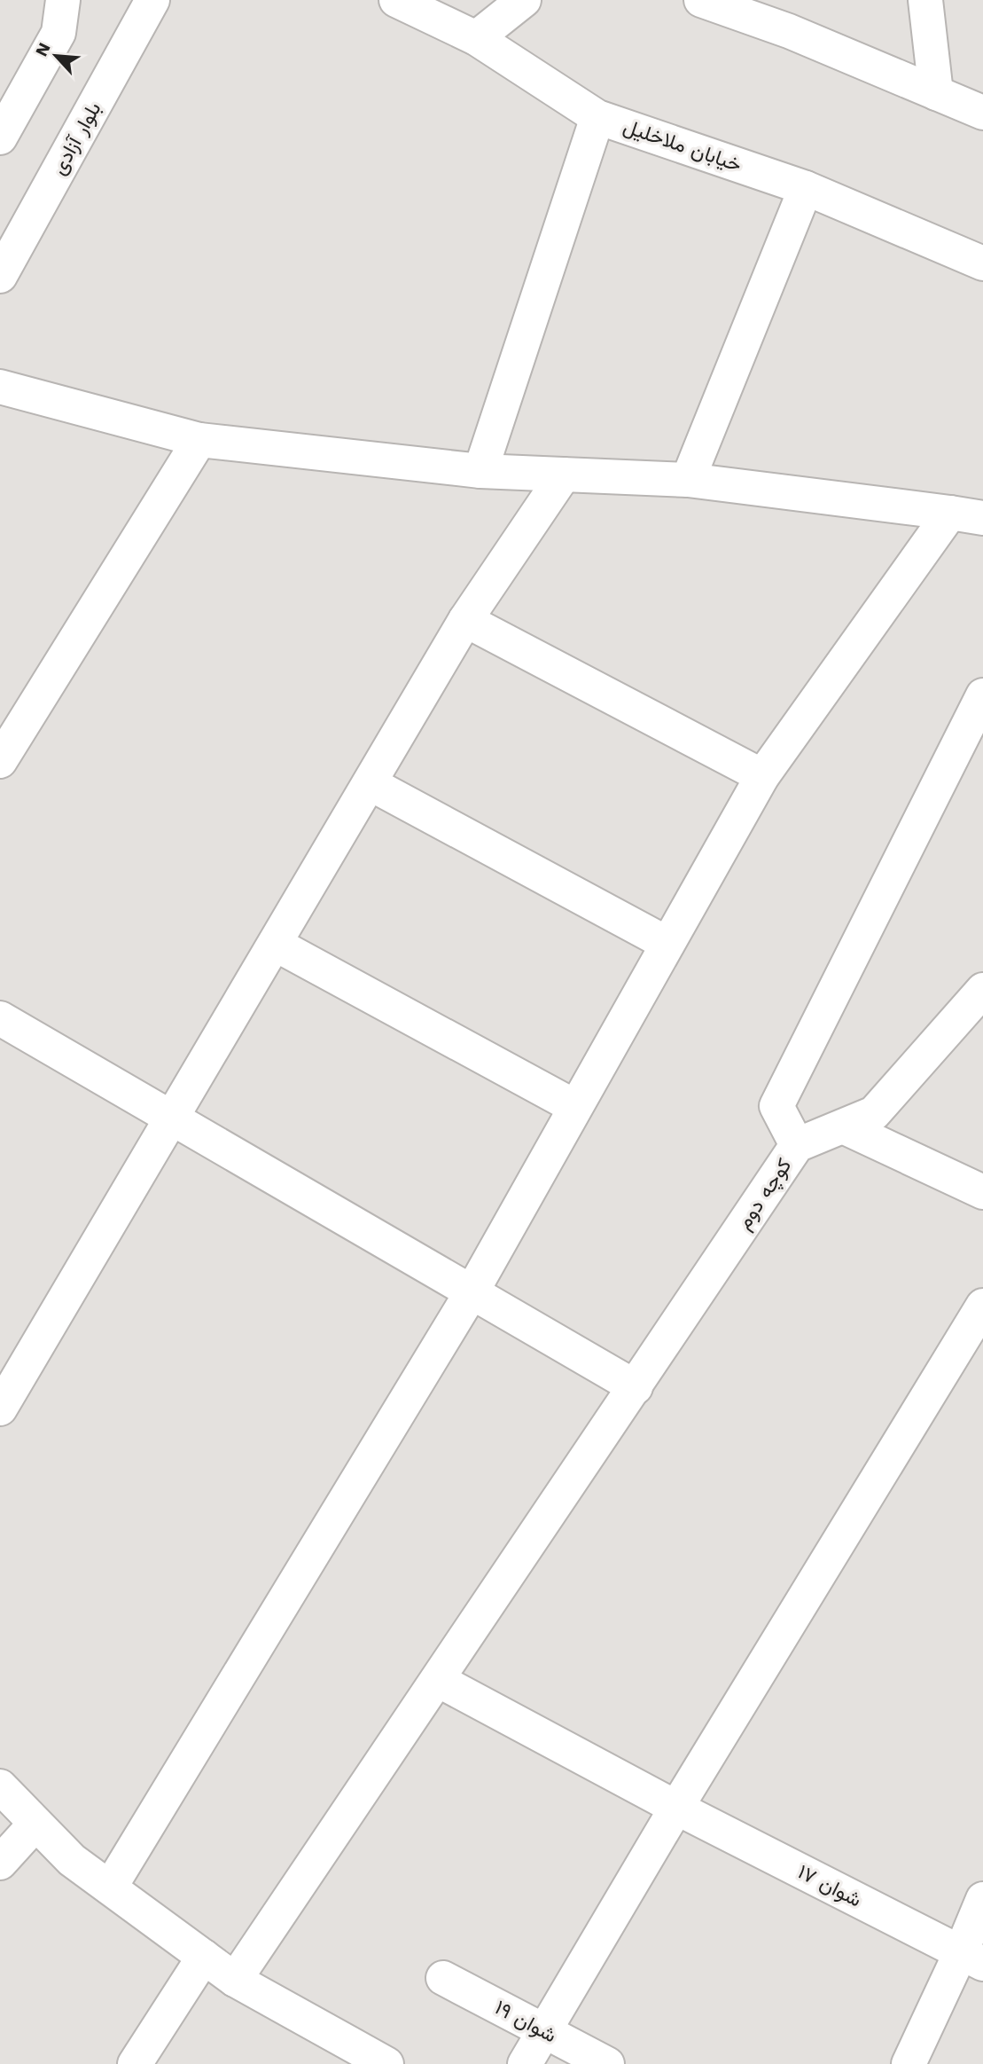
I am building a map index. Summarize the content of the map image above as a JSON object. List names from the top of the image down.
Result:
{
  "streets": {
    "street": [
      "بلوار آزادی",
      "خیابان ملاخلیل",
      "کوچه دوم",
      "شوان ۱۷",
      "شوان ۱۹"
    ]
  },
  "crossings": [
    ["کوچه دوم", "شوان ۱۷"]
  ],
  "north": "top left"
}
